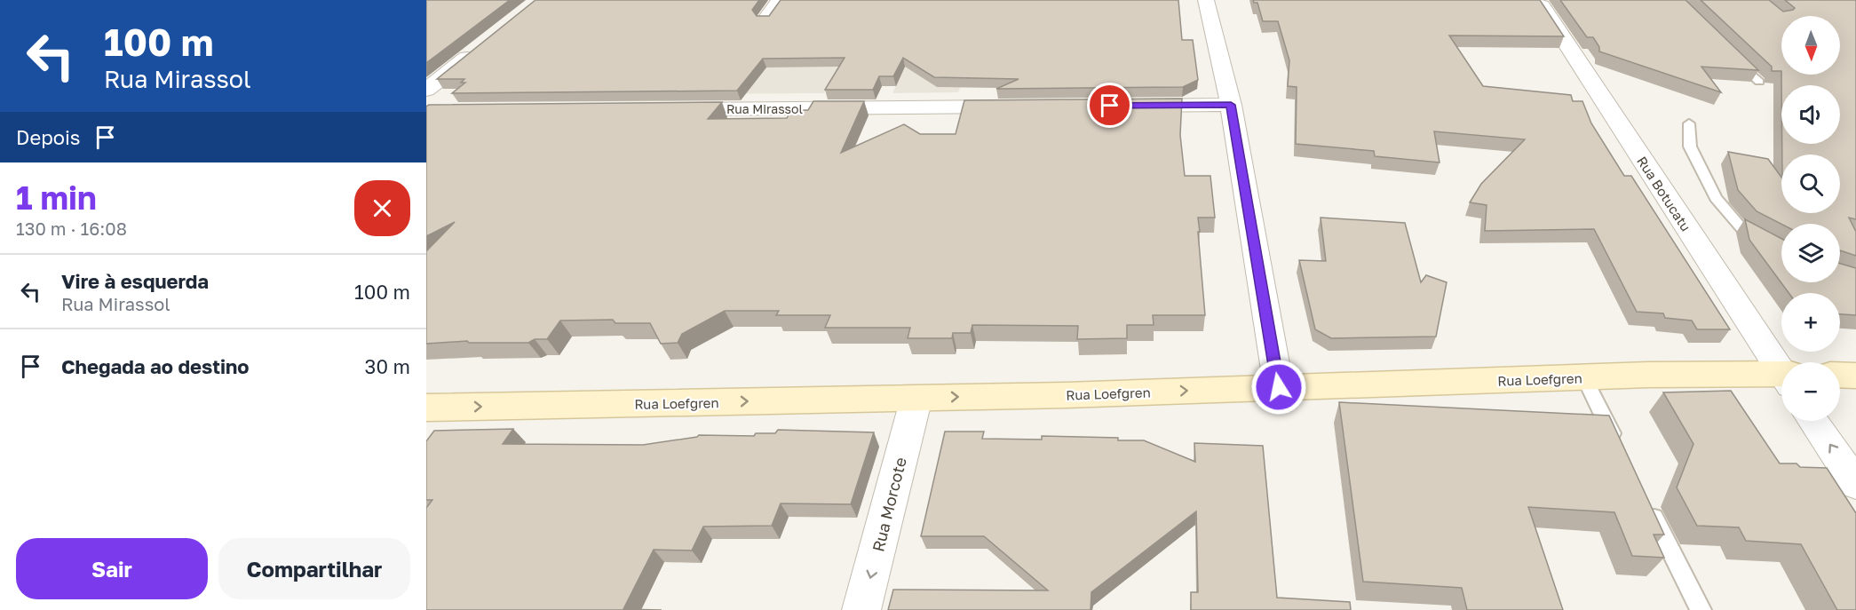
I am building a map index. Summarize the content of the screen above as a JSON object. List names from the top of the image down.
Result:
{
  "streets": {
    "street": [
      "Rua Mirassol",
      "Rua Botucatu",
      "Rua Loefgren",
      "Rua Morcote"
    ]
  },
  "crossings": [
    ["Rua Loefgren", "Rua Morcote"]
  ],
  "one_way": ["Rua Loefgren", "Rua Morcote"],
  "north": "bottom",
  "page": {
    "turn": ["100 m", "Rua Mirassol"],
    "map_buttons": ["+", "−"],
    "then": "Depois",
    "heading": ["1 min", "130 m · 16:08"],
    "list": [
      {
        "name": "Vire à esquerda",
        "note": "Rua Mirassol",
        "value": "100 m"
      },
      {
        "name": "Chegada ao destino",
        "value": "30 m"
      }
    ],
    "buttons": ["Sair", "Compartilhar"]
  }
}
